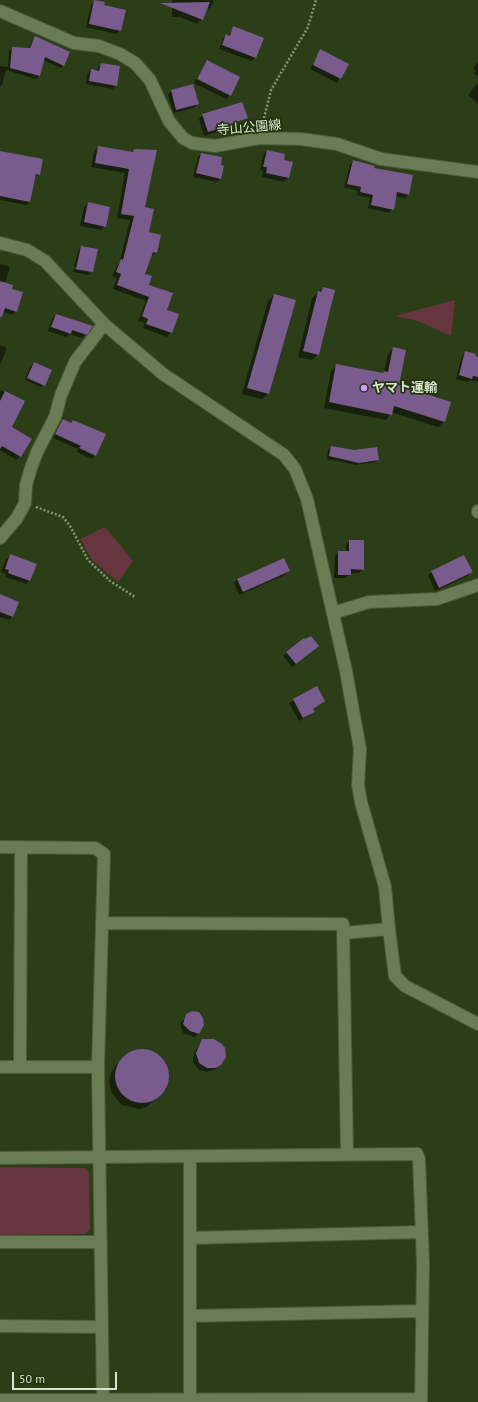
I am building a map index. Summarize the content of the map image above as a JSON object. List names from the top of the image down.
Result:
{
  "streets": {
    "street": ["寺山公園線"]
  },
  "places": ["ヤマト運輸"],
  "scale_bar": "50 m"
}
